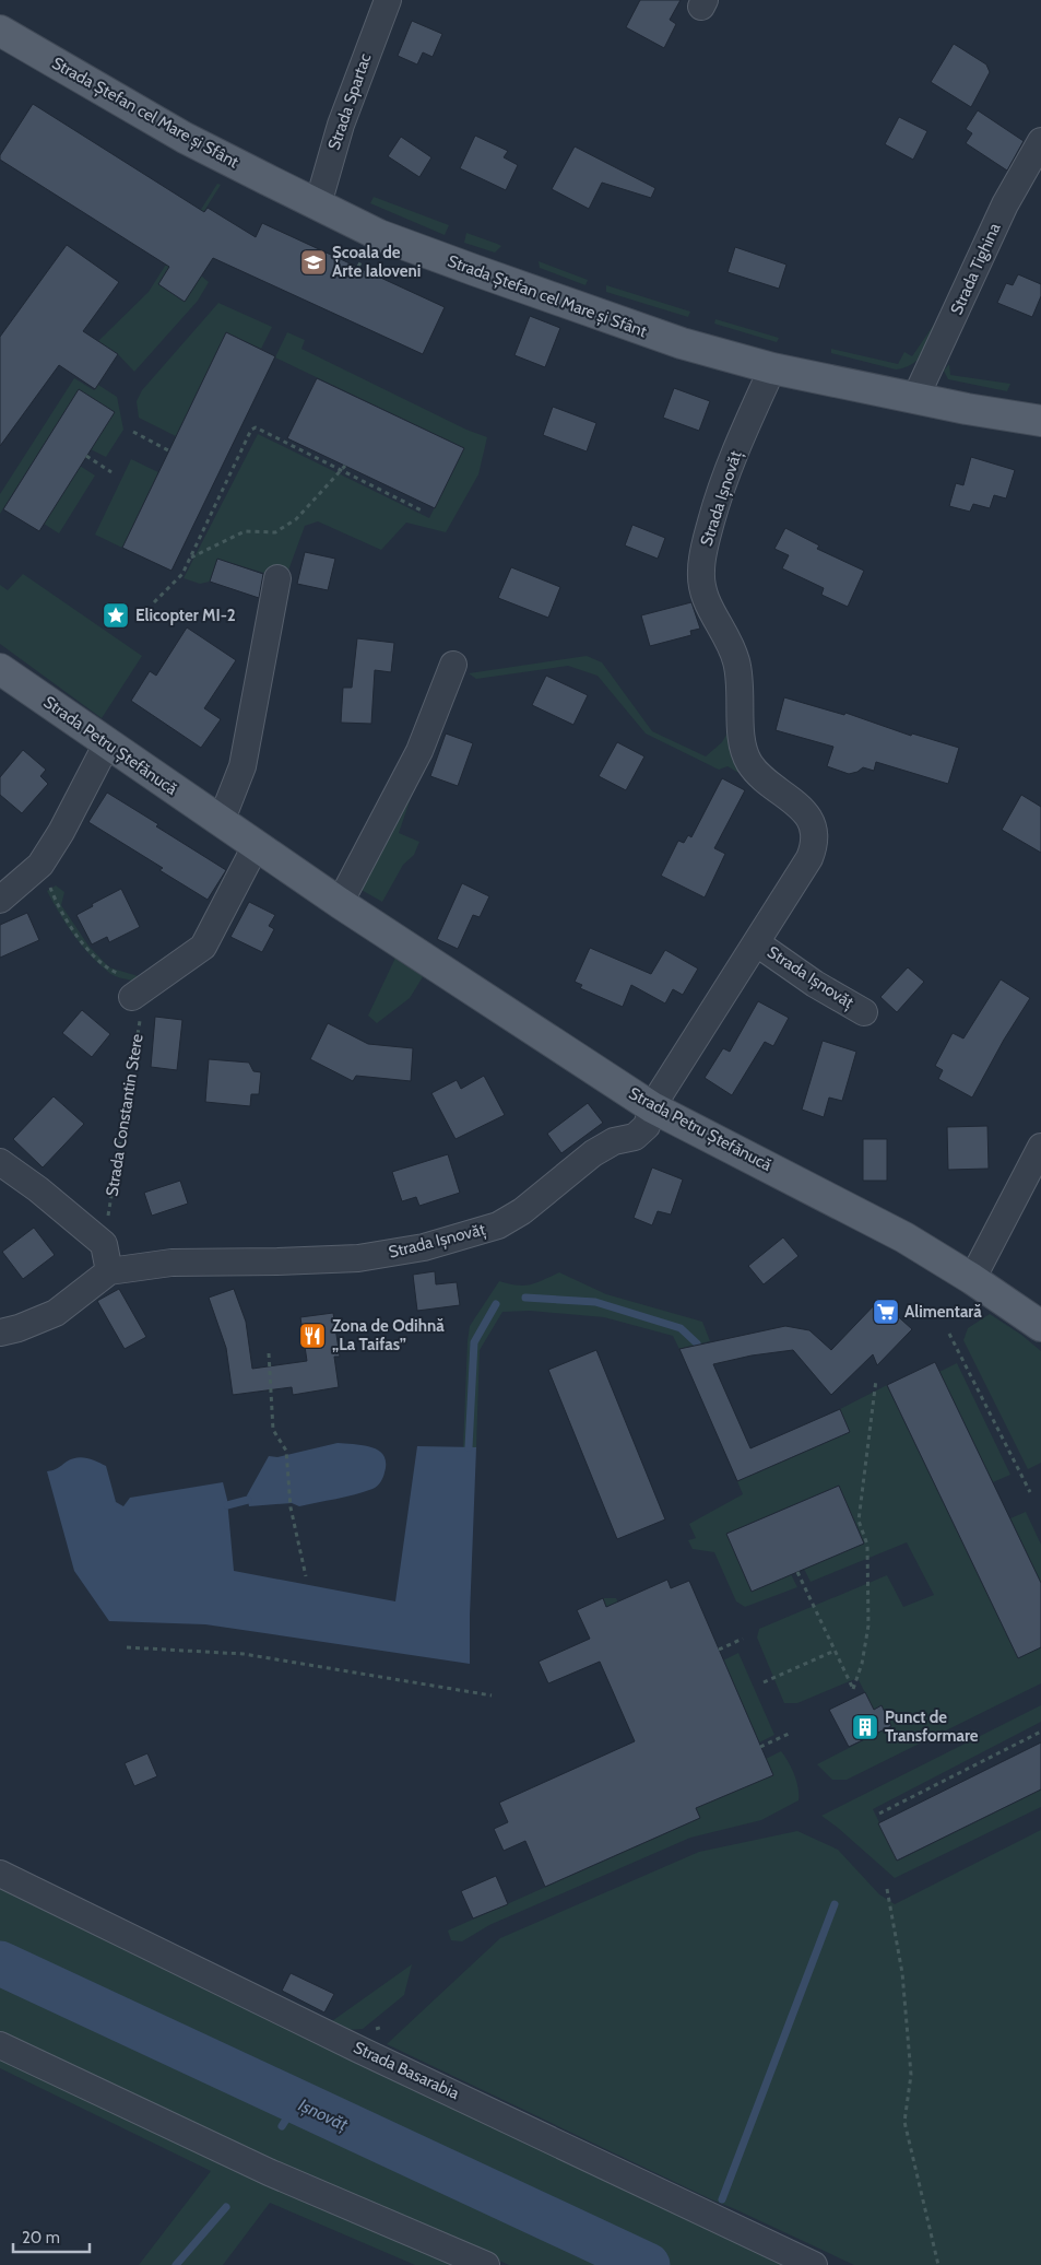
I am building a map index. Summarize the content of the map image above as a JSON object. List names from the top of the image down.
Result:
{
  "streets": {
    "main road": ["Strada Ștefan cel Mare și Sfânt", "Strada Petru Ștefănucă"],
    "street": [
      "Strada Spartac",
      "Strada Tighina",
      "Strada Ișnovăț",
      "Strada Basarabia"
    ],
    "path": ["Strada Constantin Stere"]
  },
  "crossings": [
    ["Strada Spartac", "Strada Ștefan cel Mare și Sfânt"],
    ["Strada Ștefan cel Mare și Sfânt", "Strada Tighina"],
    ["Strada Ștefan cel Mare și Sfânt", "Strada Ișnovăț"],
    ["Strada Ișnovăț", "Strada Petru Ștefănucă"]
  ],
  "water": ["Ișnovăț"],
  "places": {
    "school or university": ["Școala de Arte Ialoveni"],
    "place": ["Elicopter MI-2"],
    "supermarket": ["Alimentară"],
    "restaurant": ["Zona de Odihnă „La Taifas”"],
    "building": ["Punct de Transformare"]
  },
  "scale_bar": "20 m"
}
